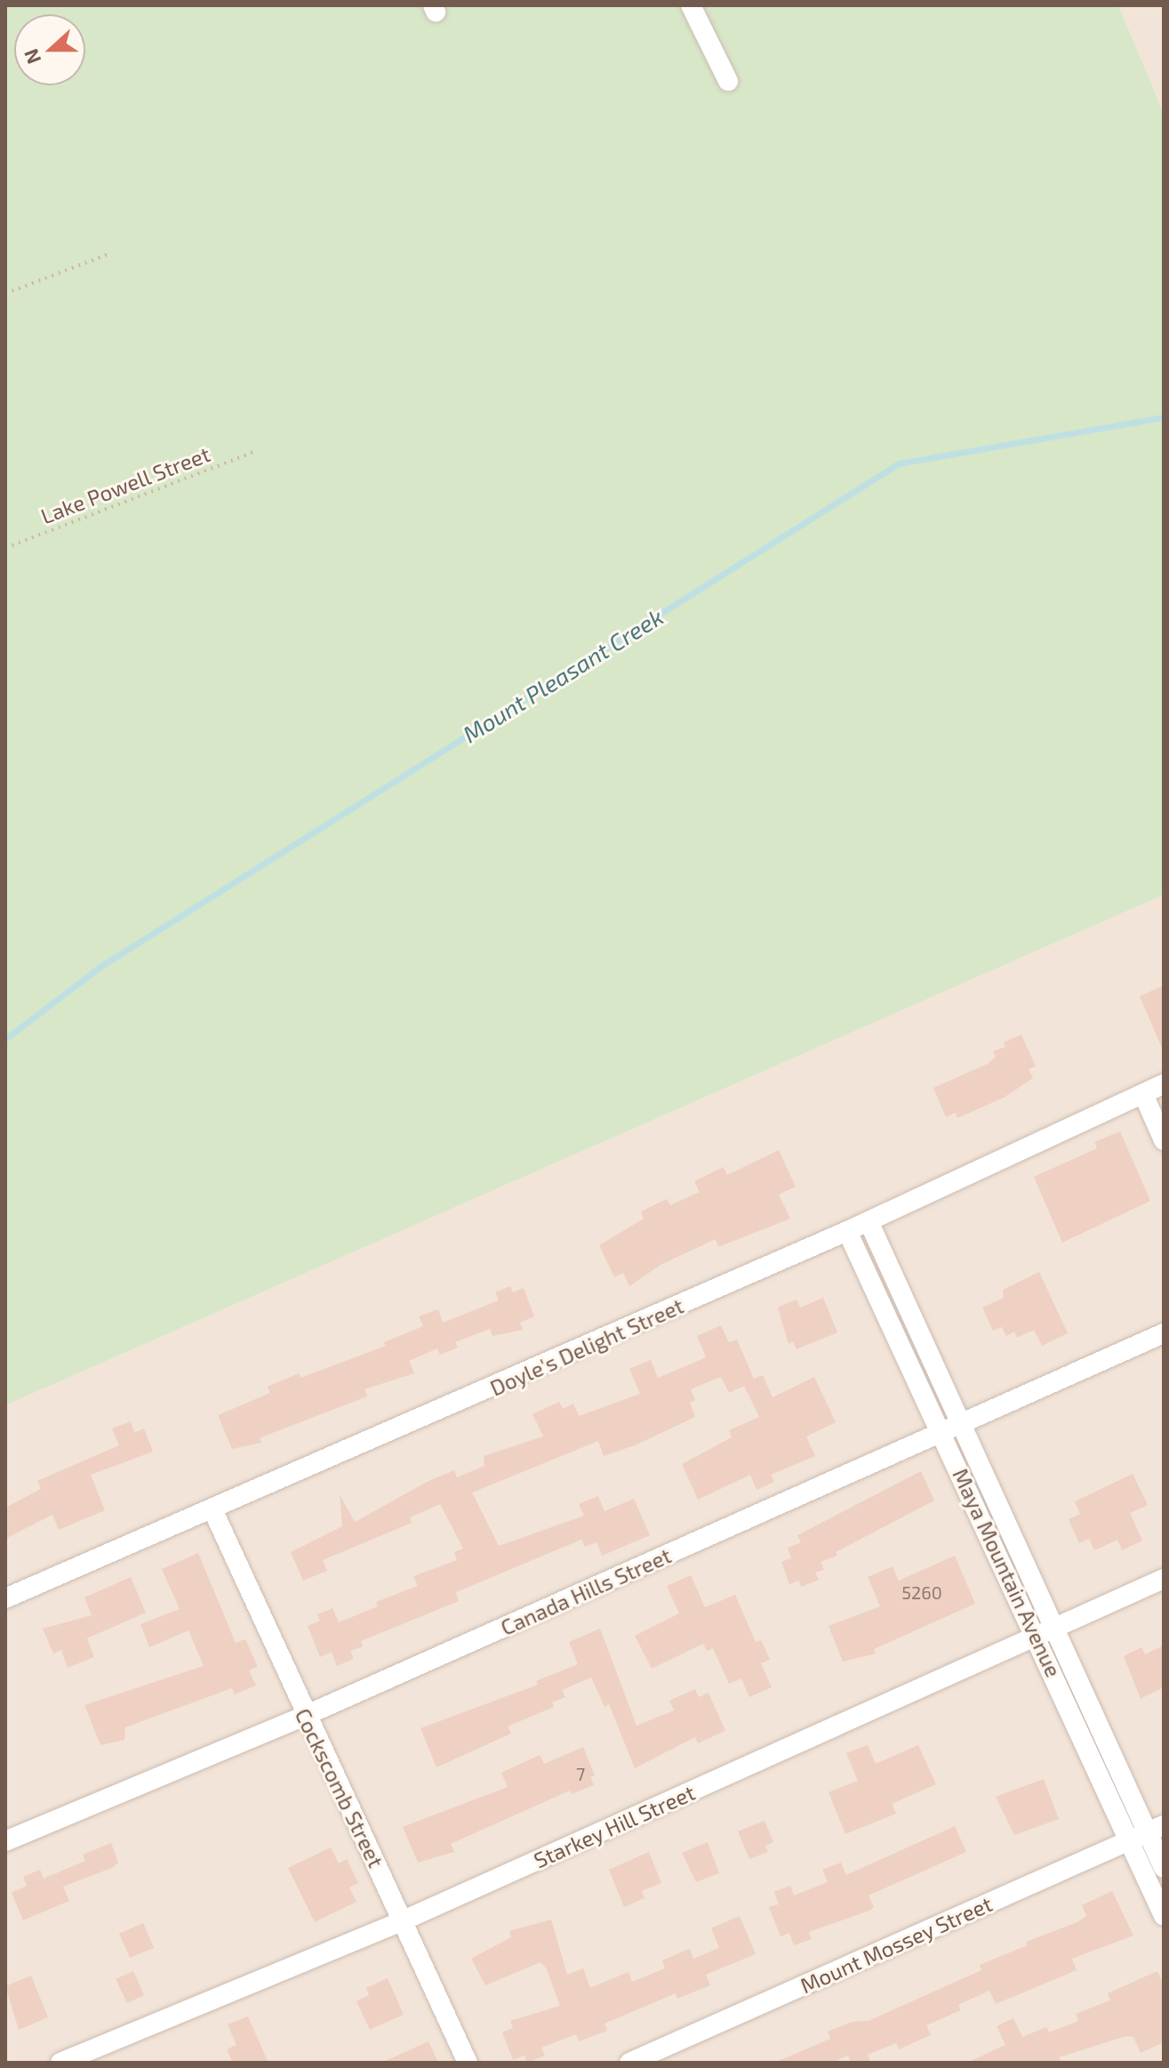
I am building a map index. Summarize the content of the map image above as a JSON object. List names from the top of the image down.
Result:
{
  "streets": {
    "street": [
      "Doyle's Delight Street",
      "Maya Mountain Avenue",
      "Canada Hills Street",
      "Cockscomb Street",
      "Starkey Hill Street",
      "Mount Mossey Street"
    ],
    "path": ["Lake Powell Street"]
  },
  "crossings": [
    ["Doyle's Delight Street", "Maya Mountain Avenue"],
    ["Doyle's Delight Street", "Cockscomb Street"],
    ["Maya Mountain Avenue", "Canada Hills Street"],
    ["Maya Mountain Avenue", "Starkey Hill Street"],
    ["Maya Mountain Avenue", "Mount Mossey Street"],
    ["Canada Hills Street", "Cockscomb Street"],
    ["Cockscomb Street", "Starkey Hill Street"]
  ],
  "water": ["Mount Pleasant Creek"],
  "house_numbers": ["5260", "7"],
  "north": "left"
}
